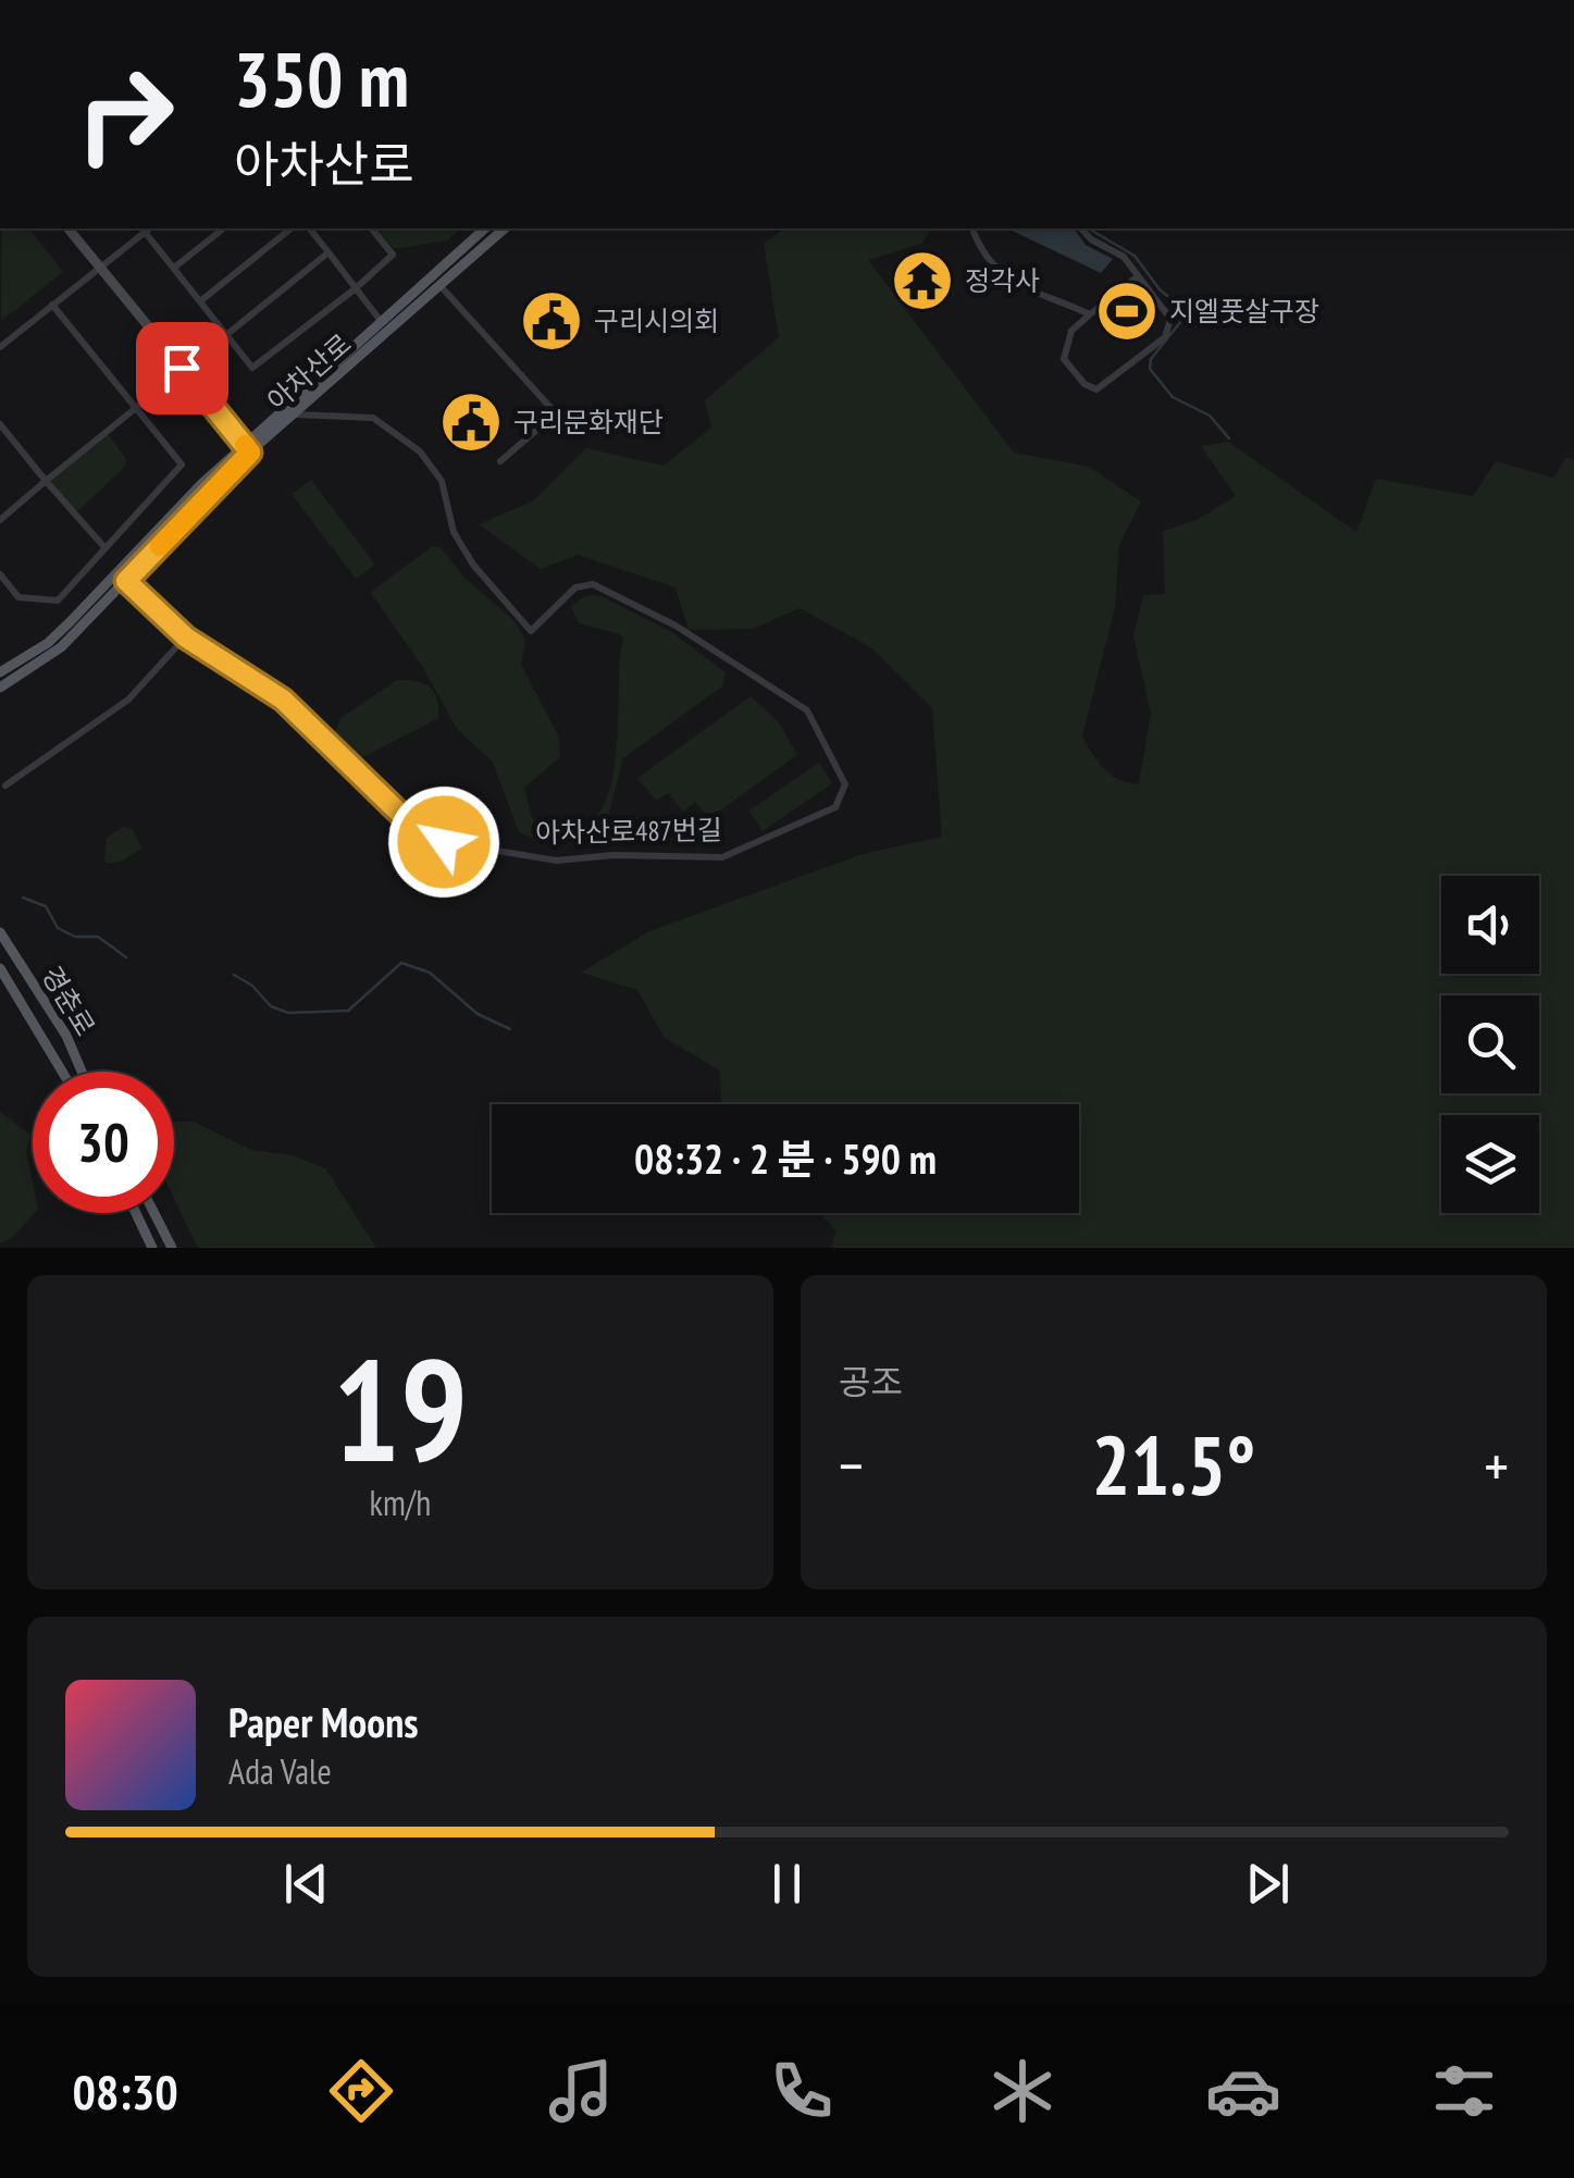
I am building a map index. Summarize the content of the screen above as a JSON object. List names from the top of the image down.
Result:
{
  "streets": {
    "main road": ["아차산로", "경춘로"],
    "street": ["아차산로487번길"]
  },
  "crossings": [
    ["아차산로", "아차산로487번길"]
  ],
  "places": {
    "temple": ["정각사"],
    "sports": ["지엘풋살구장"],
    "public building": ["구리시의회", "구리문화재단"]
  },
  "page": {
    "turn": ["350 m", "아차산로"],
    "limit": "30",
    "trip": "08:32 · 2 분 · 590 m",
    "tile": [
      ["19", "km/h"],
      "공조"
    ],
    "heat": ["−", "21.5°", "+"],
    "song": ["Paper Moons", "Ada Vale"],
    "tabs": "08:30"
  }
}
